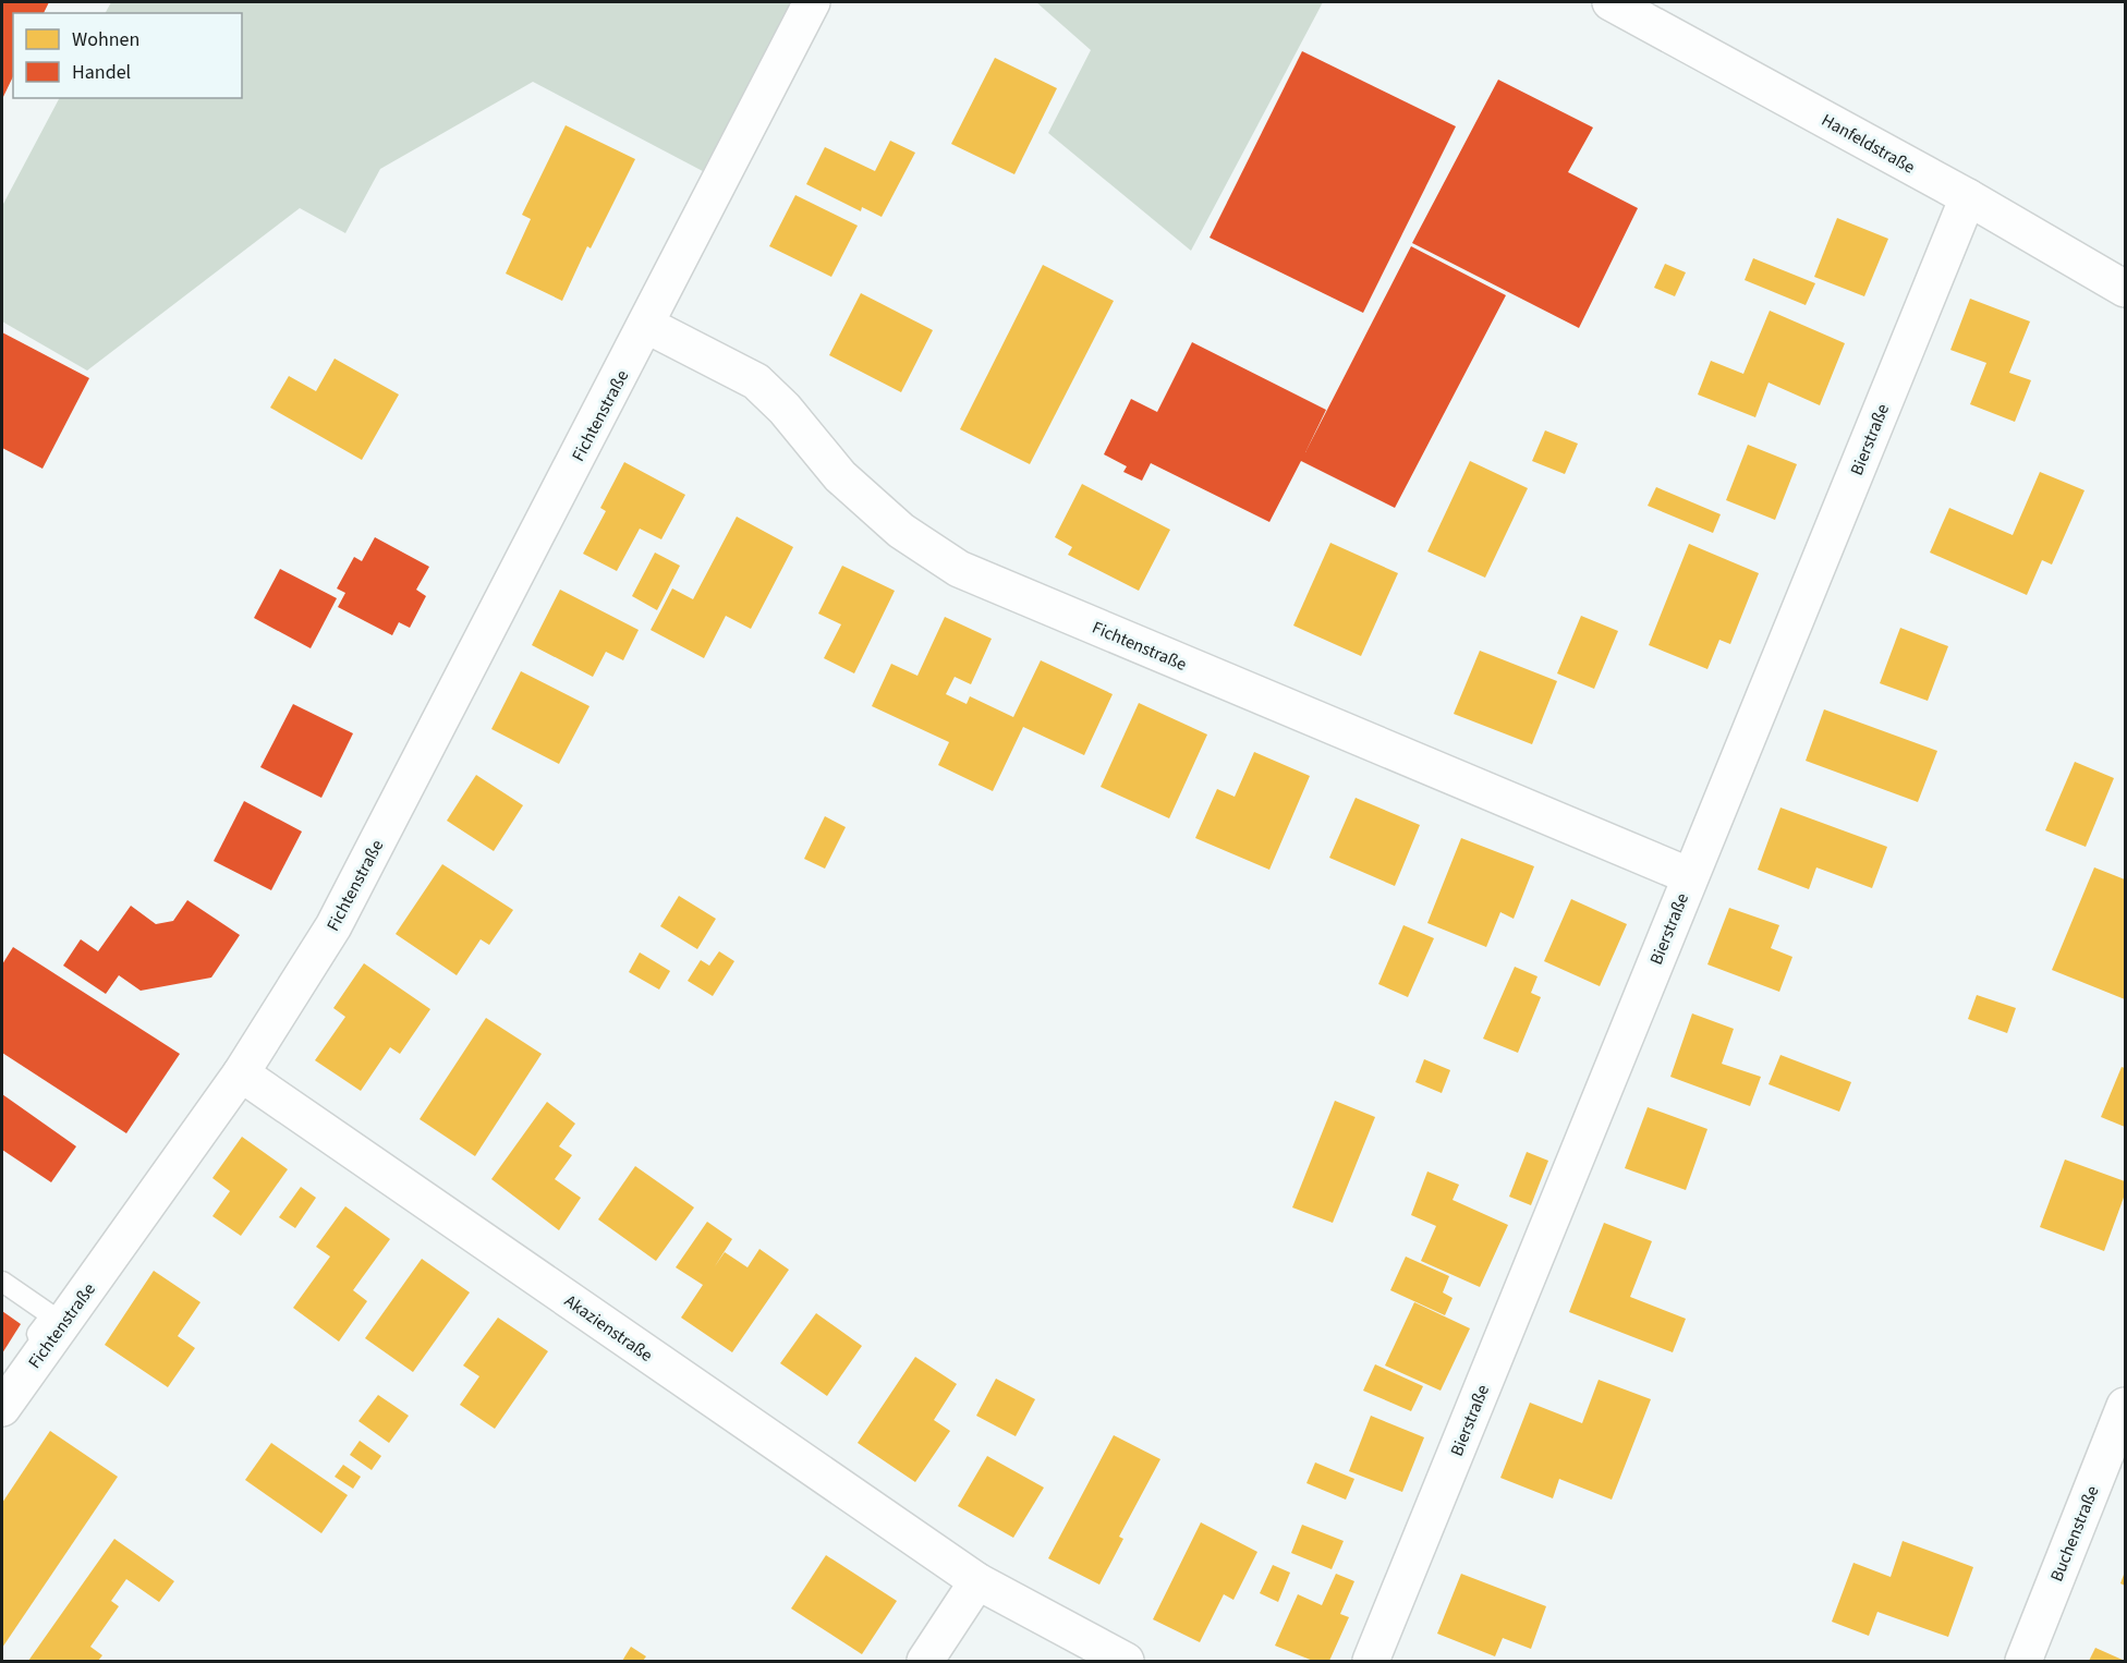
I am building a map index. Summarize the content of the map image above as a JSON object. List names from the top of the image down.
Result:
{
  "streets": {
    "street": [
      "Hanfeldstraße",
      "Fichtenstraße",
      "Bierstraße",
      "Akazienstraße",
      "Buchenstraße"
    ]
  },
  "crossings": [
    ["Hanfeldstraße", "Bierstraße"],
    ["Fichtenstraße", "Bierstraße"],
    ["Fichtenstraße", "Akazienstraße"]
  ],
  "legend": ["Wohnen", "Handel"]
}
